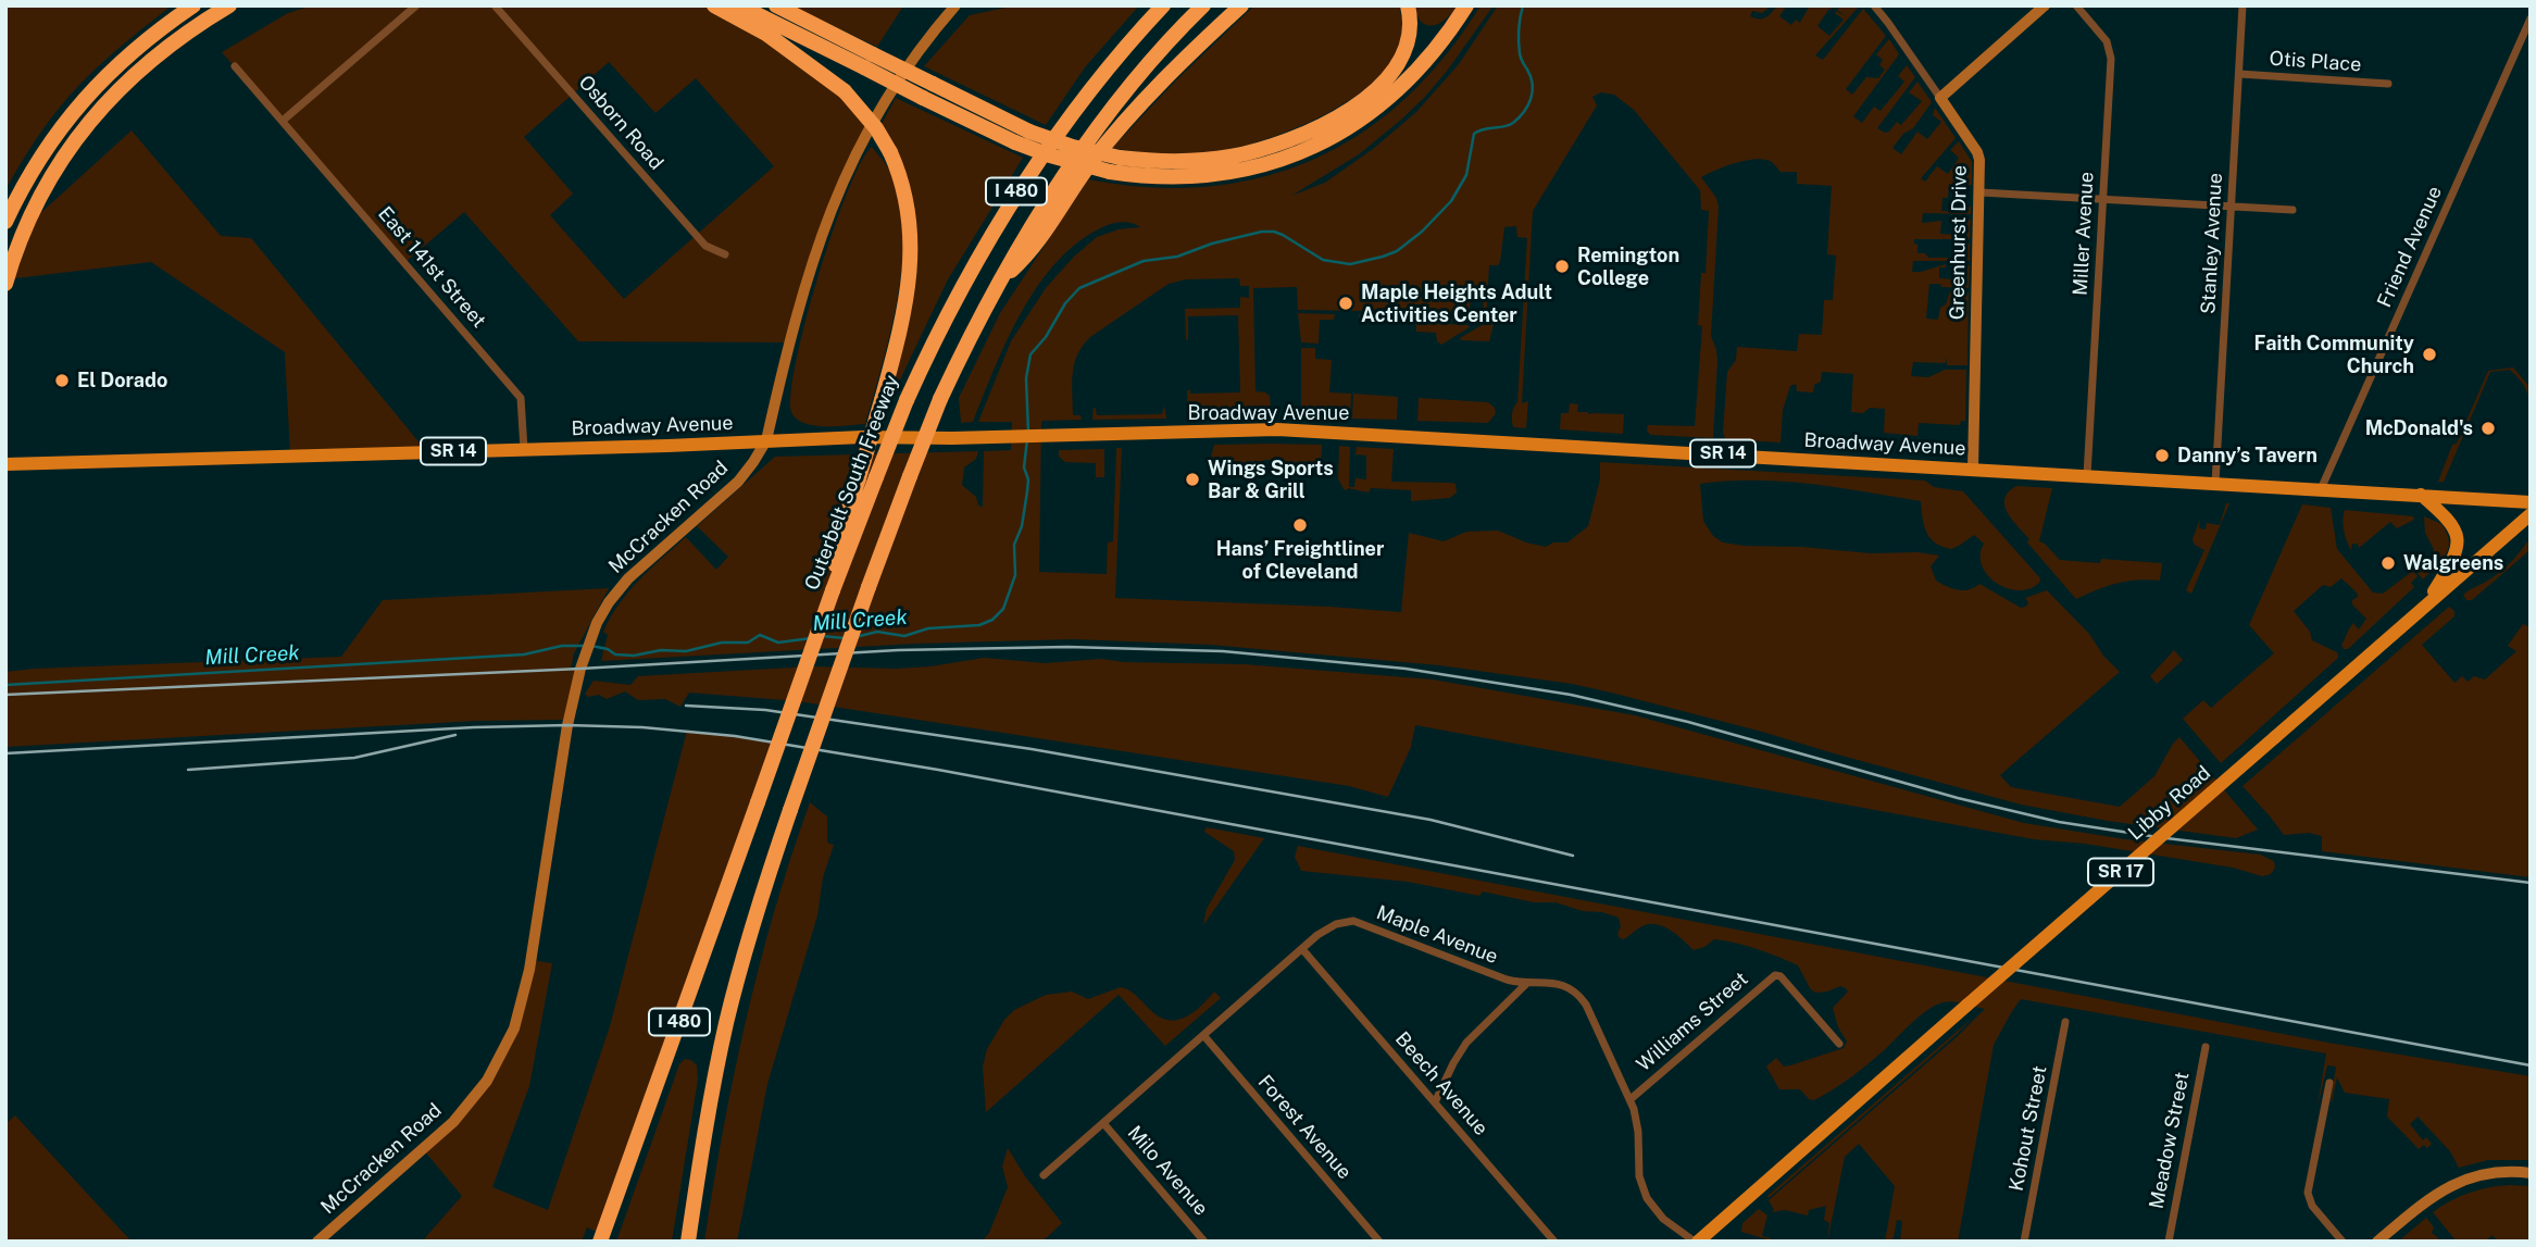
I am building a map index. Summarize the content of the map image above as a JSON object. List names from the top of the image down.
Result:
{
  "streets": {
    "highway": ["I 480", "Outerbelt South Freeway"],
    "main road": [
      "Broadway Avenue",
      "SR 14",
      "Libby Road",
      "SR 17"
    ],
    "street": [
      "Otis Place",
      "Osborn Road",
      "Miller Avenue",
      "Greenhurst Drive",
      "Stanley Avenue",
      "Friend Avenue",
      "East 141st Street",
      "McCracken Road",
      "Maple Avenue",
      "Williams Street",
      "Beech Avenue",
      "Forest Avenue",
      "Kohout Street",
      "Meadow Street",
      "Milo Avenue"
    ]
  },
  "crossings": [
    ["Otis Place", "Stanley Avenue"],
    ["Miller Avenue", "Broadway Avenue"],
    ["Greenhurst Drive", "Broadway Avenue"],
    ["Stanley Avenue", "Broadway Avenue"],
    ["Friend Avenue", "Broadway Avenue"],
    ["East 141st Street", "Broadway Avenue"],
    ["Broadway Avenue", "McCracken Road"],
    ["Libby Road", "Maple Avenue"],
    ["Maple Avenue", "Williams Street"],
    ["Maple Avenue", "Beech Avenue"],
    ["Maple Avenue", "Forest Avenue"],
    ["Maple Avenue", "Milo Avenue"]
  ],
  "water": ["Mill Creek"],
  "places": [
    "Remington College",
    "Maple Heights Adult Activities Center",
    "Faith Community Church",
    "El Dorado",
    "McDonald's",
    "Danny’s Tavern",
    "Wings Sports Bar & Grill",
    "Hans’ Freightliner of Cleveland",
    "Walgreens"
  ]
}
